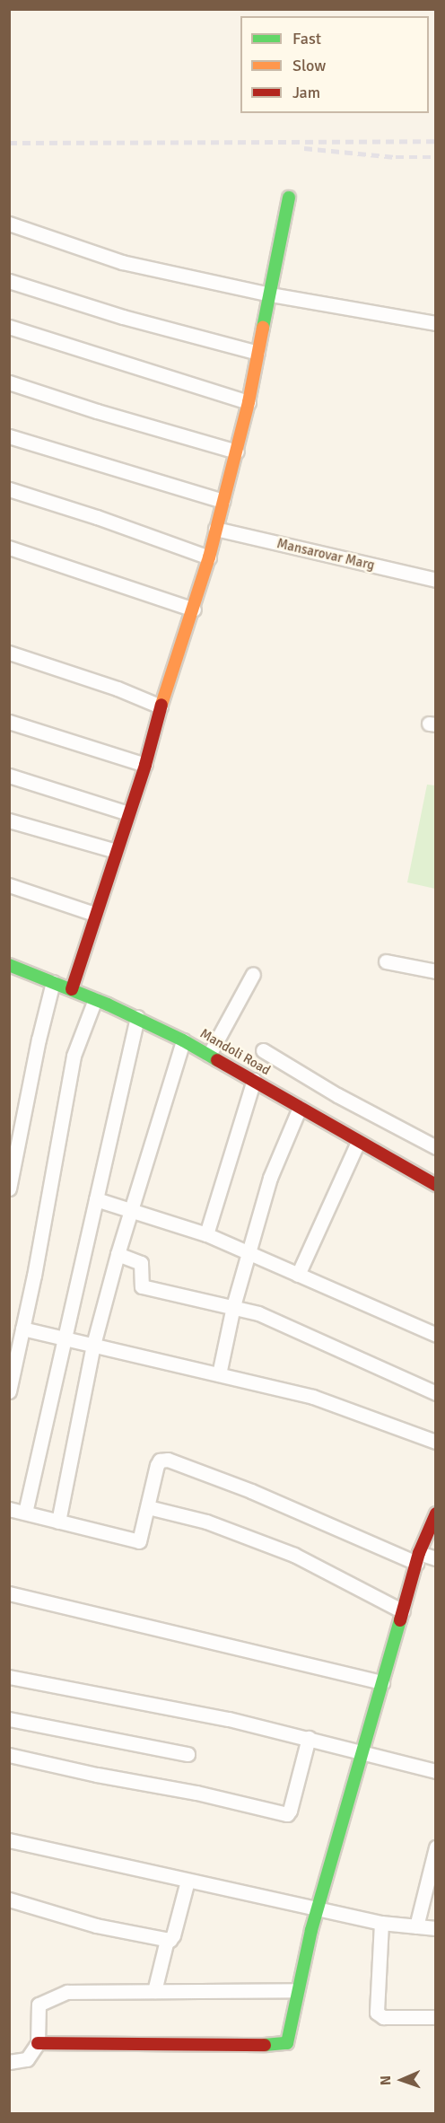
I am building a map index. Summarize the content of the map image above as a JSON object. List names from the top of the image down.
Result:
{
  "streets": {
    "street": ["Mansarovar Marg", "Mandoli Road"]
  },
  "legend": ["Fast", "Slow", "Jam"],
  "north": "left"
}
